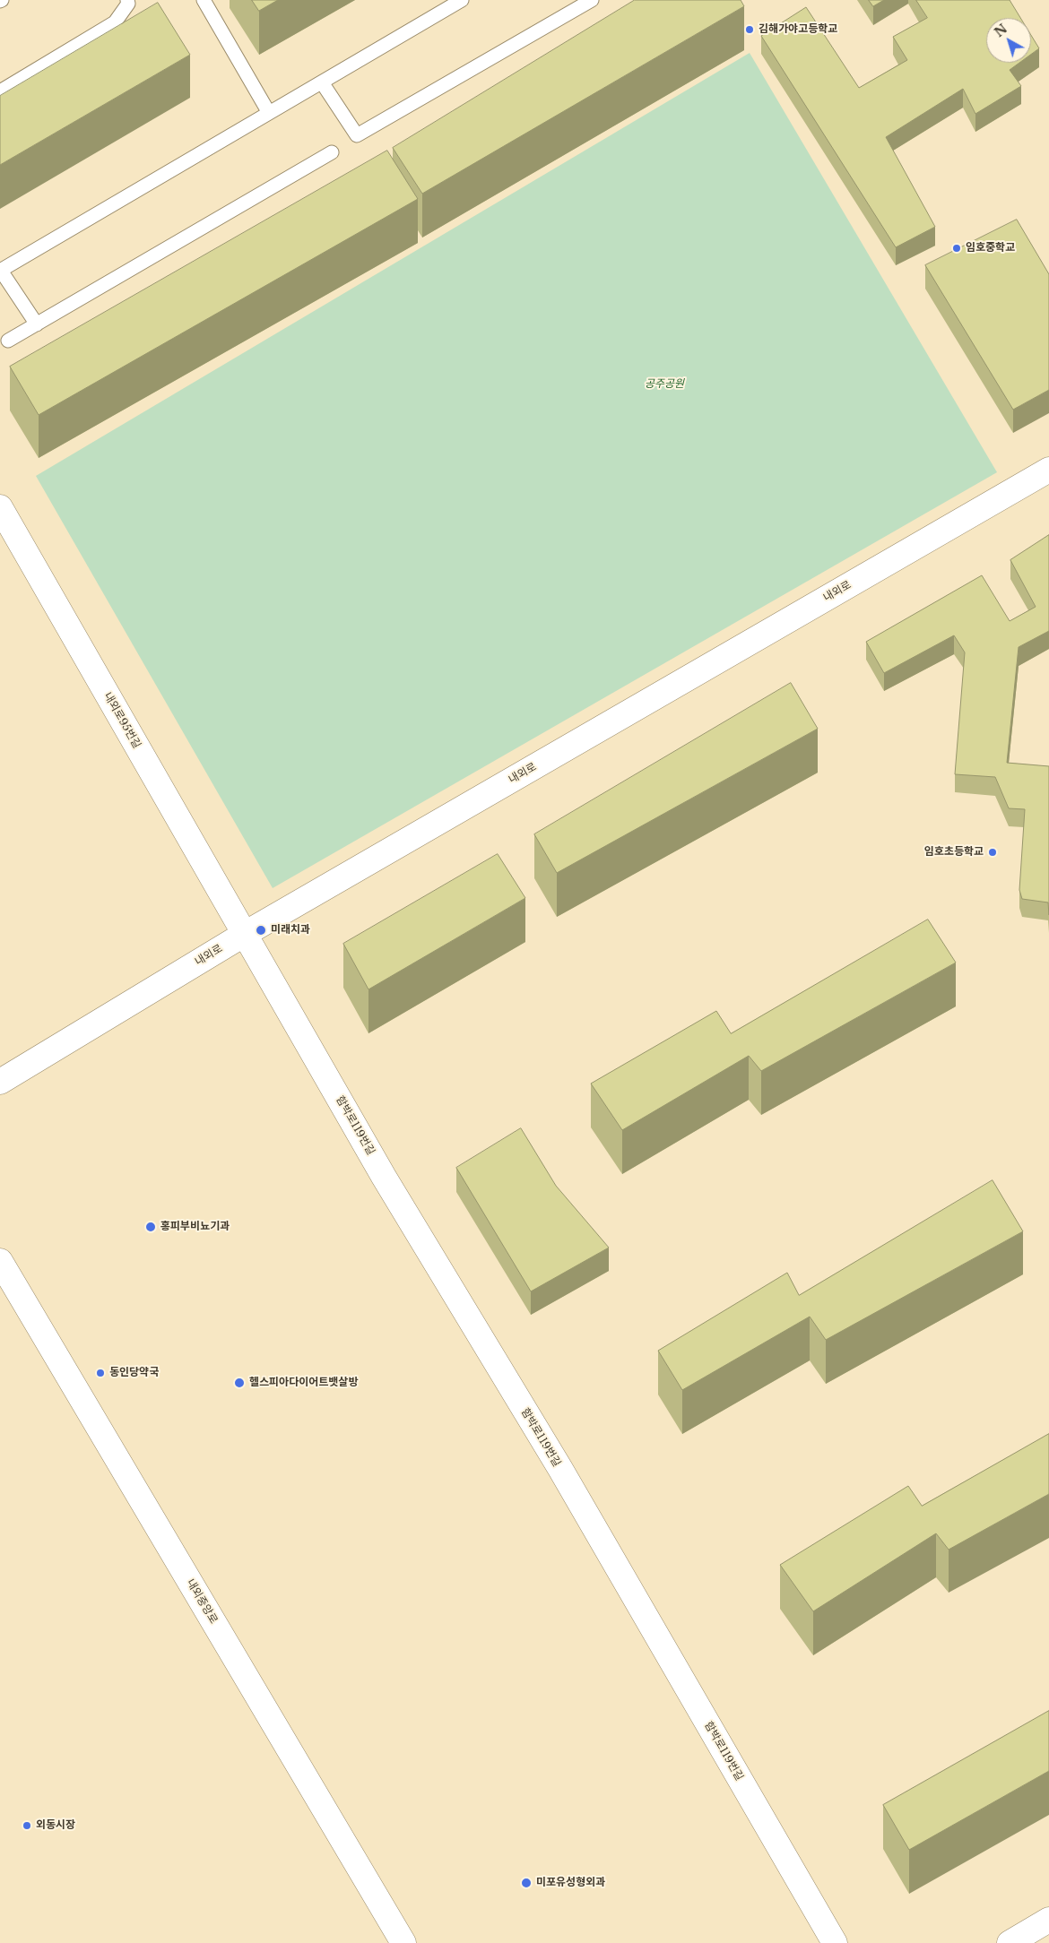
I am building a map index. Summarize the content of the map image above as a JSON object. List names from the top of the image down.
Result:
{
  "streets": {
    "street": [
      "내외로",
      "내외로95번길",
      "함박로119번길",
      "내외중앙로"
    ]
  },
  "crossings": [
    ["내외로", "내외로95번길"],
    ["내외로", "함박로119번길"],
    ["내외로95번길", "함박로119번길"]
  ],
  "parks": ["공주공원"],
  "places": [
    "김해가야고등학교",
    "임호중학교",
    "임호초등학교",
    "미래치과",
    "홍피부비뇨기과",
    "동인당약국",
    "헬스피아다이어트뱃살방",
    "외동시장",
    "미포유성형외과"
  ],
  "north": "top left"
}
